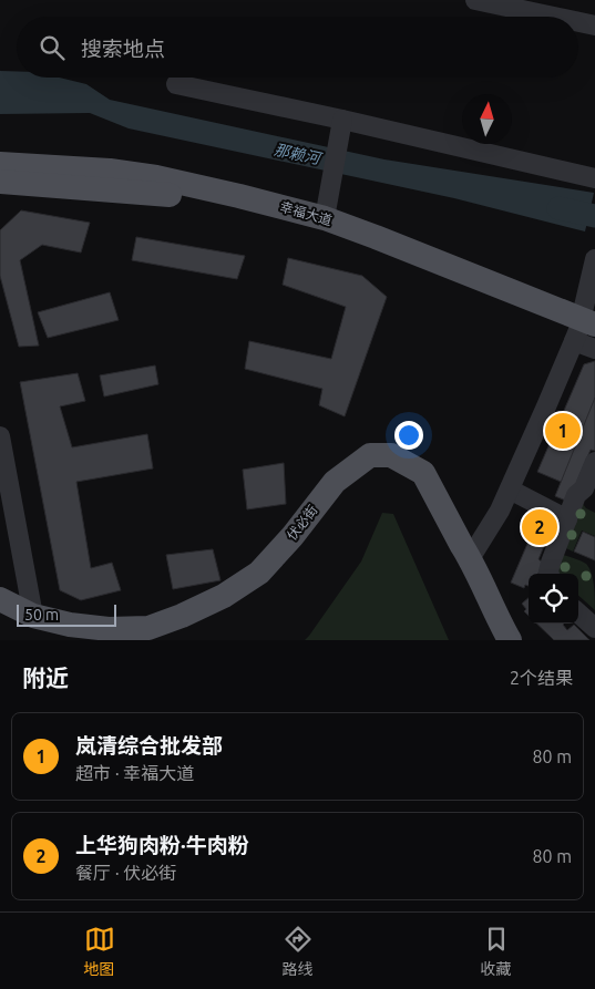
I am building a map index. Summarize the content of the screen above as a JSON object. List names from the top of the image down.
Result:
{
  "streets": {
    "main road": ["幸福大道", "伏必街"]
  },
  "water": ["那赖河"],
  "scale_bar": "50 m",
  "north": "top",
  "page": {
    "search": "搜索地点",
    "pins": ["1", "2"],
    "scale": "50 m",
    "heading": ["附近", "2个结果"],
    "list": [
      {
        "mark": "1",
        "name": "岚清综合批发部",
        "note": "超市 · 幸福大道",
        "value": "80 m"
      },
      {
        "mark": "2",
        "name": "上华狗肉粉·牛肉粉",
        "note": "餐厅 · 伏必街",
        "value": "80 m"
      }
    ],
    "nav": ["地图", "路线", "收藏"]
  }
}
